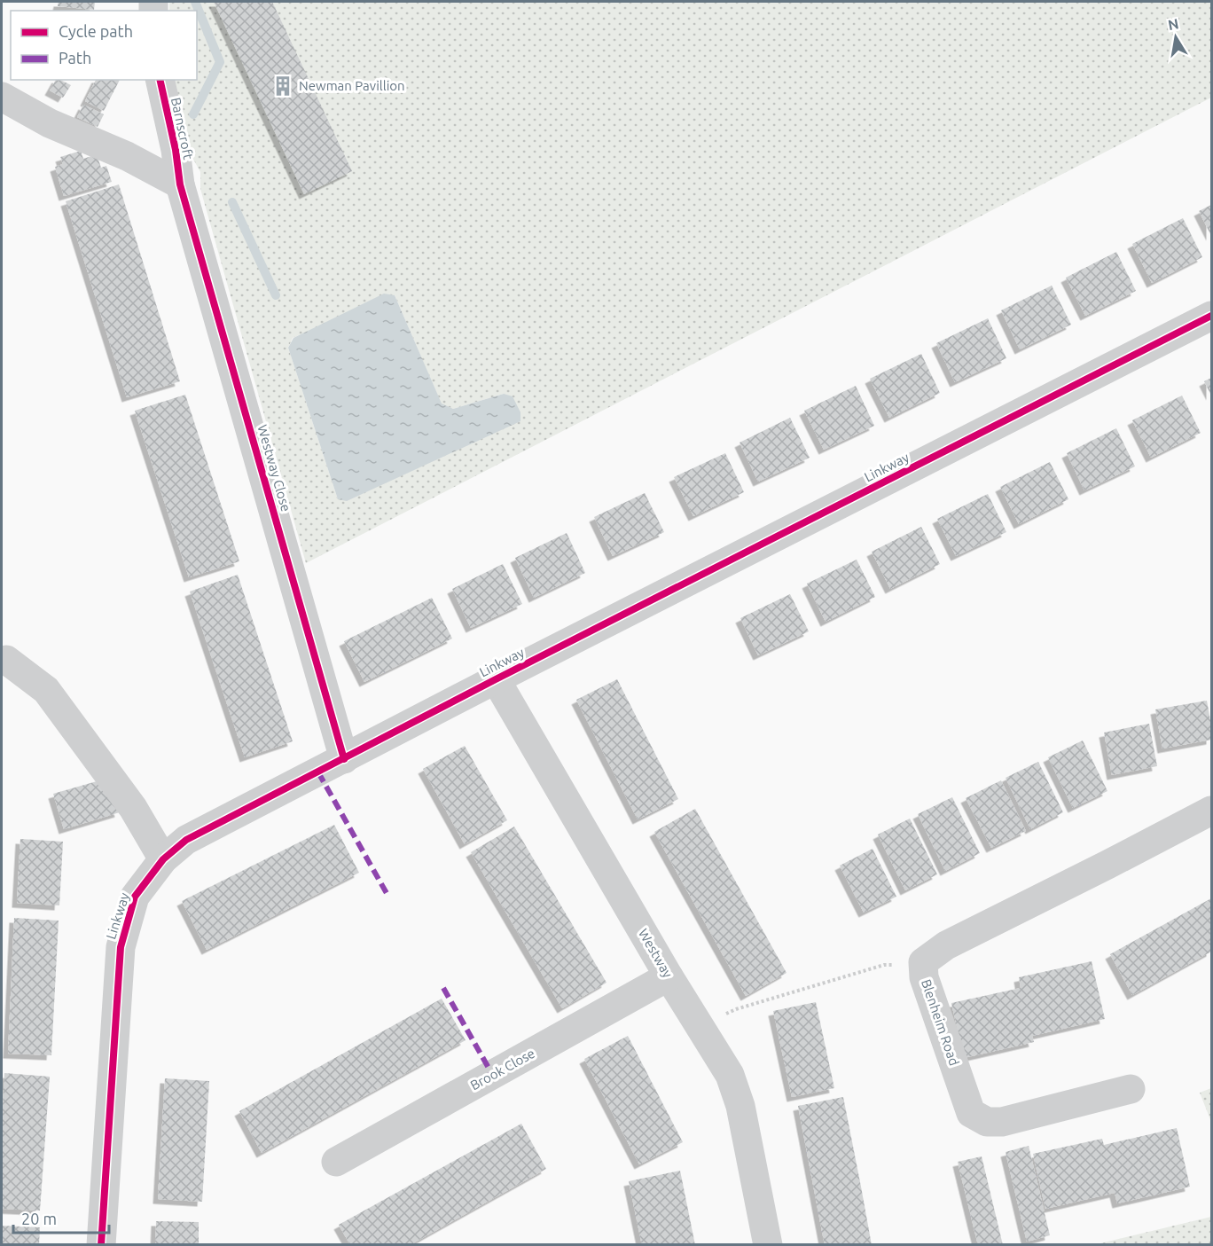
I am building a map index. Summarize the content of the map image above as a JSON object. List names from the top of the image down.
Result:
{
  "streets": {
    "street": [
      "Barnscroft",
      "Linkway",
      "Westway Close",
      "Westway",
      "Blenheim Road",
      "Brook Close"
    ]
  },
  "crossings": [
    ["Barnscroft", "Westway Close"],
    ["Linkway", "Westway Close"],
    ["Linkway", "Westway"],
    ["Westway", "Brook Close"]
  ],
  "places": {
    "building": ["Newman Pavillion"]
  },
  "legend": ["Cycle path", "Path"],
  "scale_bar": "20 m",
  "north": "top"
}
